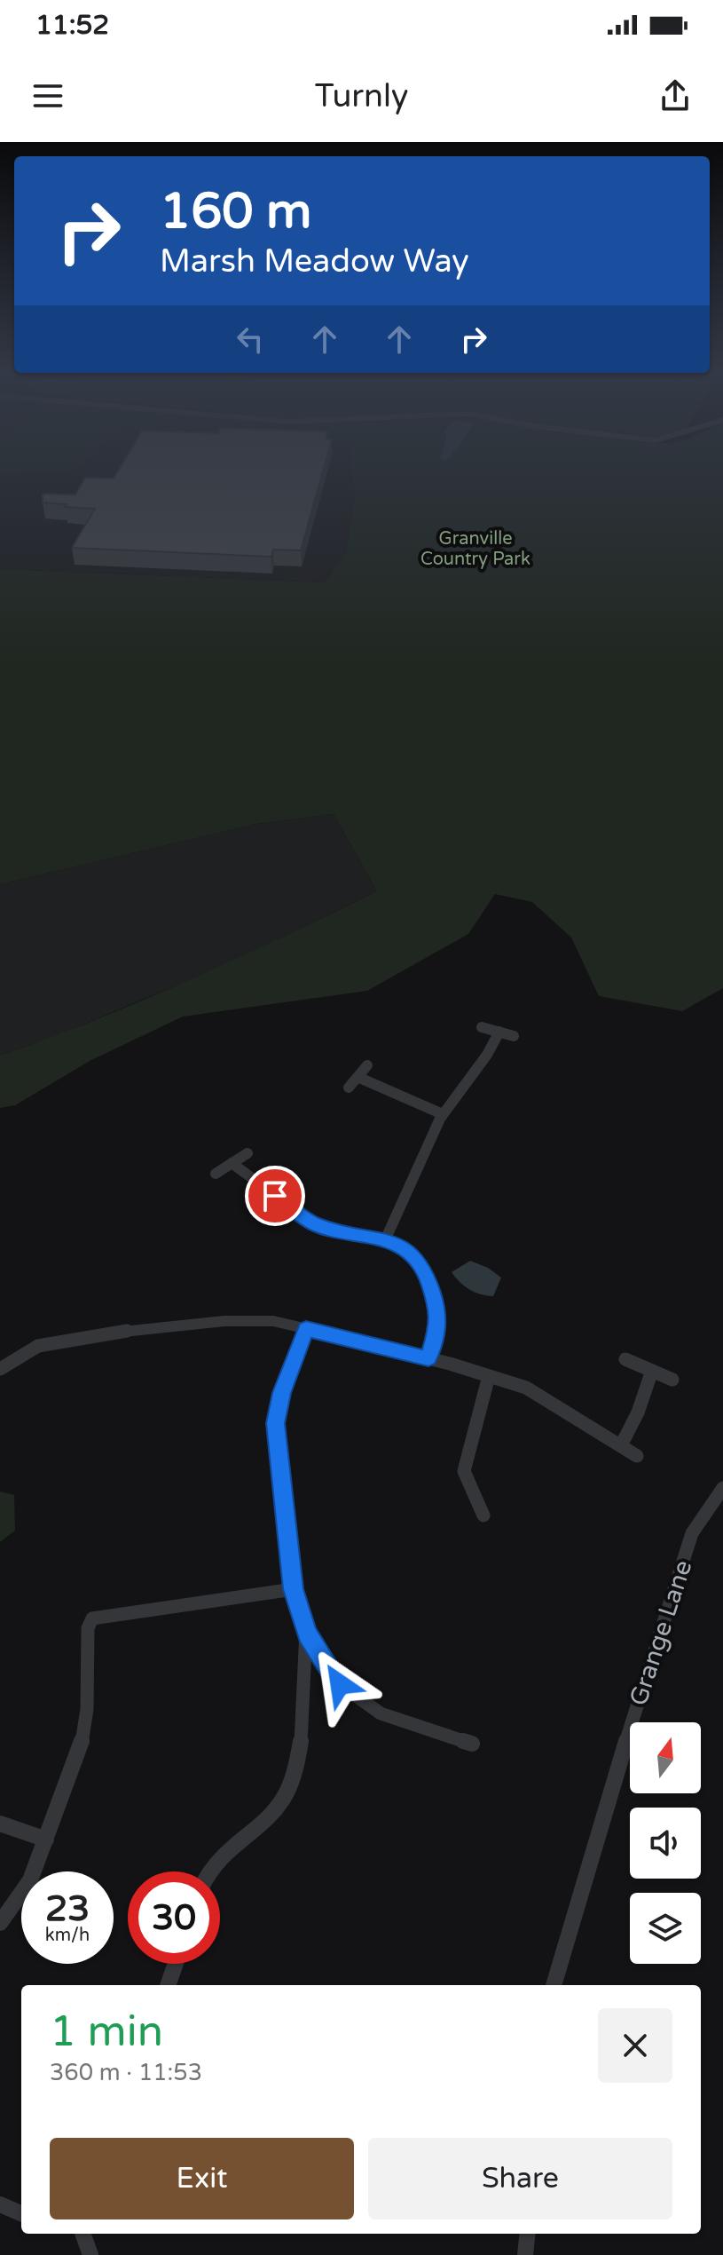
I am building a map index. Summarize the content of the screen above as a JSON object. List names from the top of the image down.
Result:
{
  "streets": {
    "street": ["Grange Lane"]
  },
  "parks": ["Granville Country Park"],
  "north": "top",
  "page": {
    "status": "11:52",
    "header": "Turnly",
    "turn": ["160 m", "Marsh Meadow Way"],
    "speed": "23 km/h",
    "limit": "30",
    "heading": ["1 min", "360 m · 11:53"],
    "buttons": ["Exit", "Share"]
  }
}
